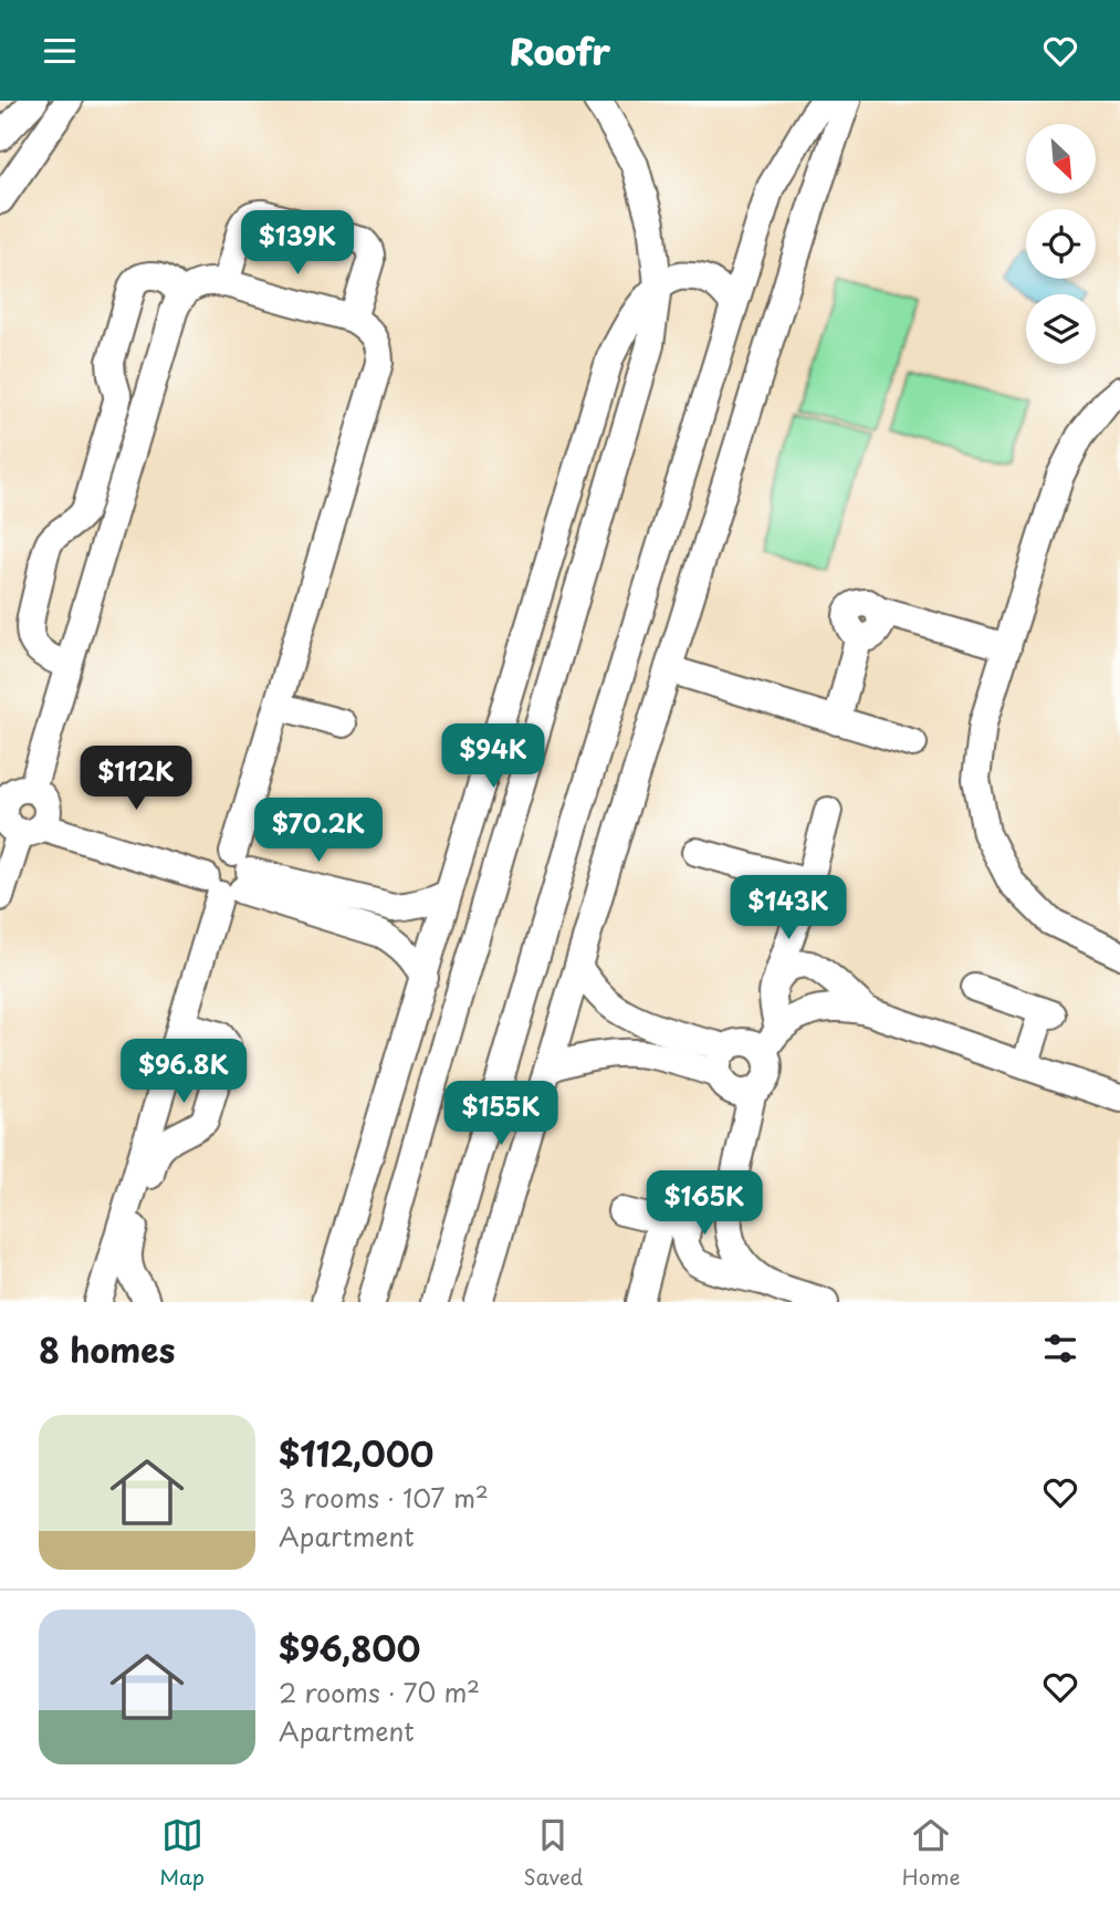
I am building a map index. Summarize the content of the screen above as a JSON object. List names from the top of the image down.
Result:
{
  "north": "bottom right",
  "page": {
    "header": "Roofr",
    "price": [
      "$139K",
      "$94K",
      "$112K",
      "$70.2K",
      "$143K",
      "$96.8K",
      "$155K",
      "$165K"
    ],
    "heading": "8 homes",
    "list": [
      {
        "name": "$112,000",
        "note": "3 rooms · 107 m² · Apartment"
      },
      {
        "name": "$96,800",
        "note": "2 rooms · 70 m² · Apartment"
      }
    ],
    "tabs": ["Map", "Saved", "Home"]
  }
}
